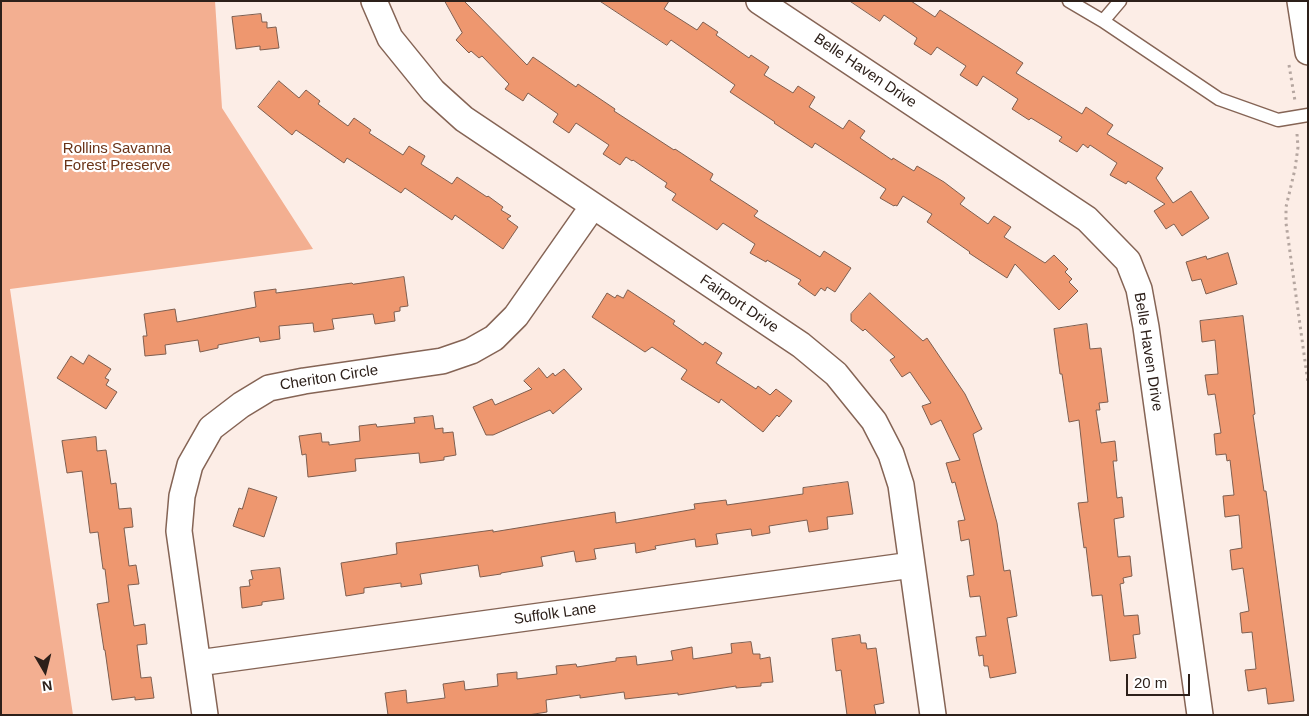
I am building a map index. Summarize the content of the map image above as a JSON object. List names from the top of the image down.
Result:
{
  "streets": {
    "street": [
      "Belle Haven Drive",
      "Fairport Drive",
      "Cheriton Circle",
      "Suffolk Lane"
    ]
  },
  "crossings": [
    ["Fairport Drive", "Cheriton Circle"],
    ["Fairport Drive", "Suffolk Lane"],
    ["Cheriton Circle", "Suffolk Lane"]
  ],
  "parks": ["Rollins Savanna Forest Preserve"],
  "scale_bar": "20 m",
  "north": "bottom"
}
